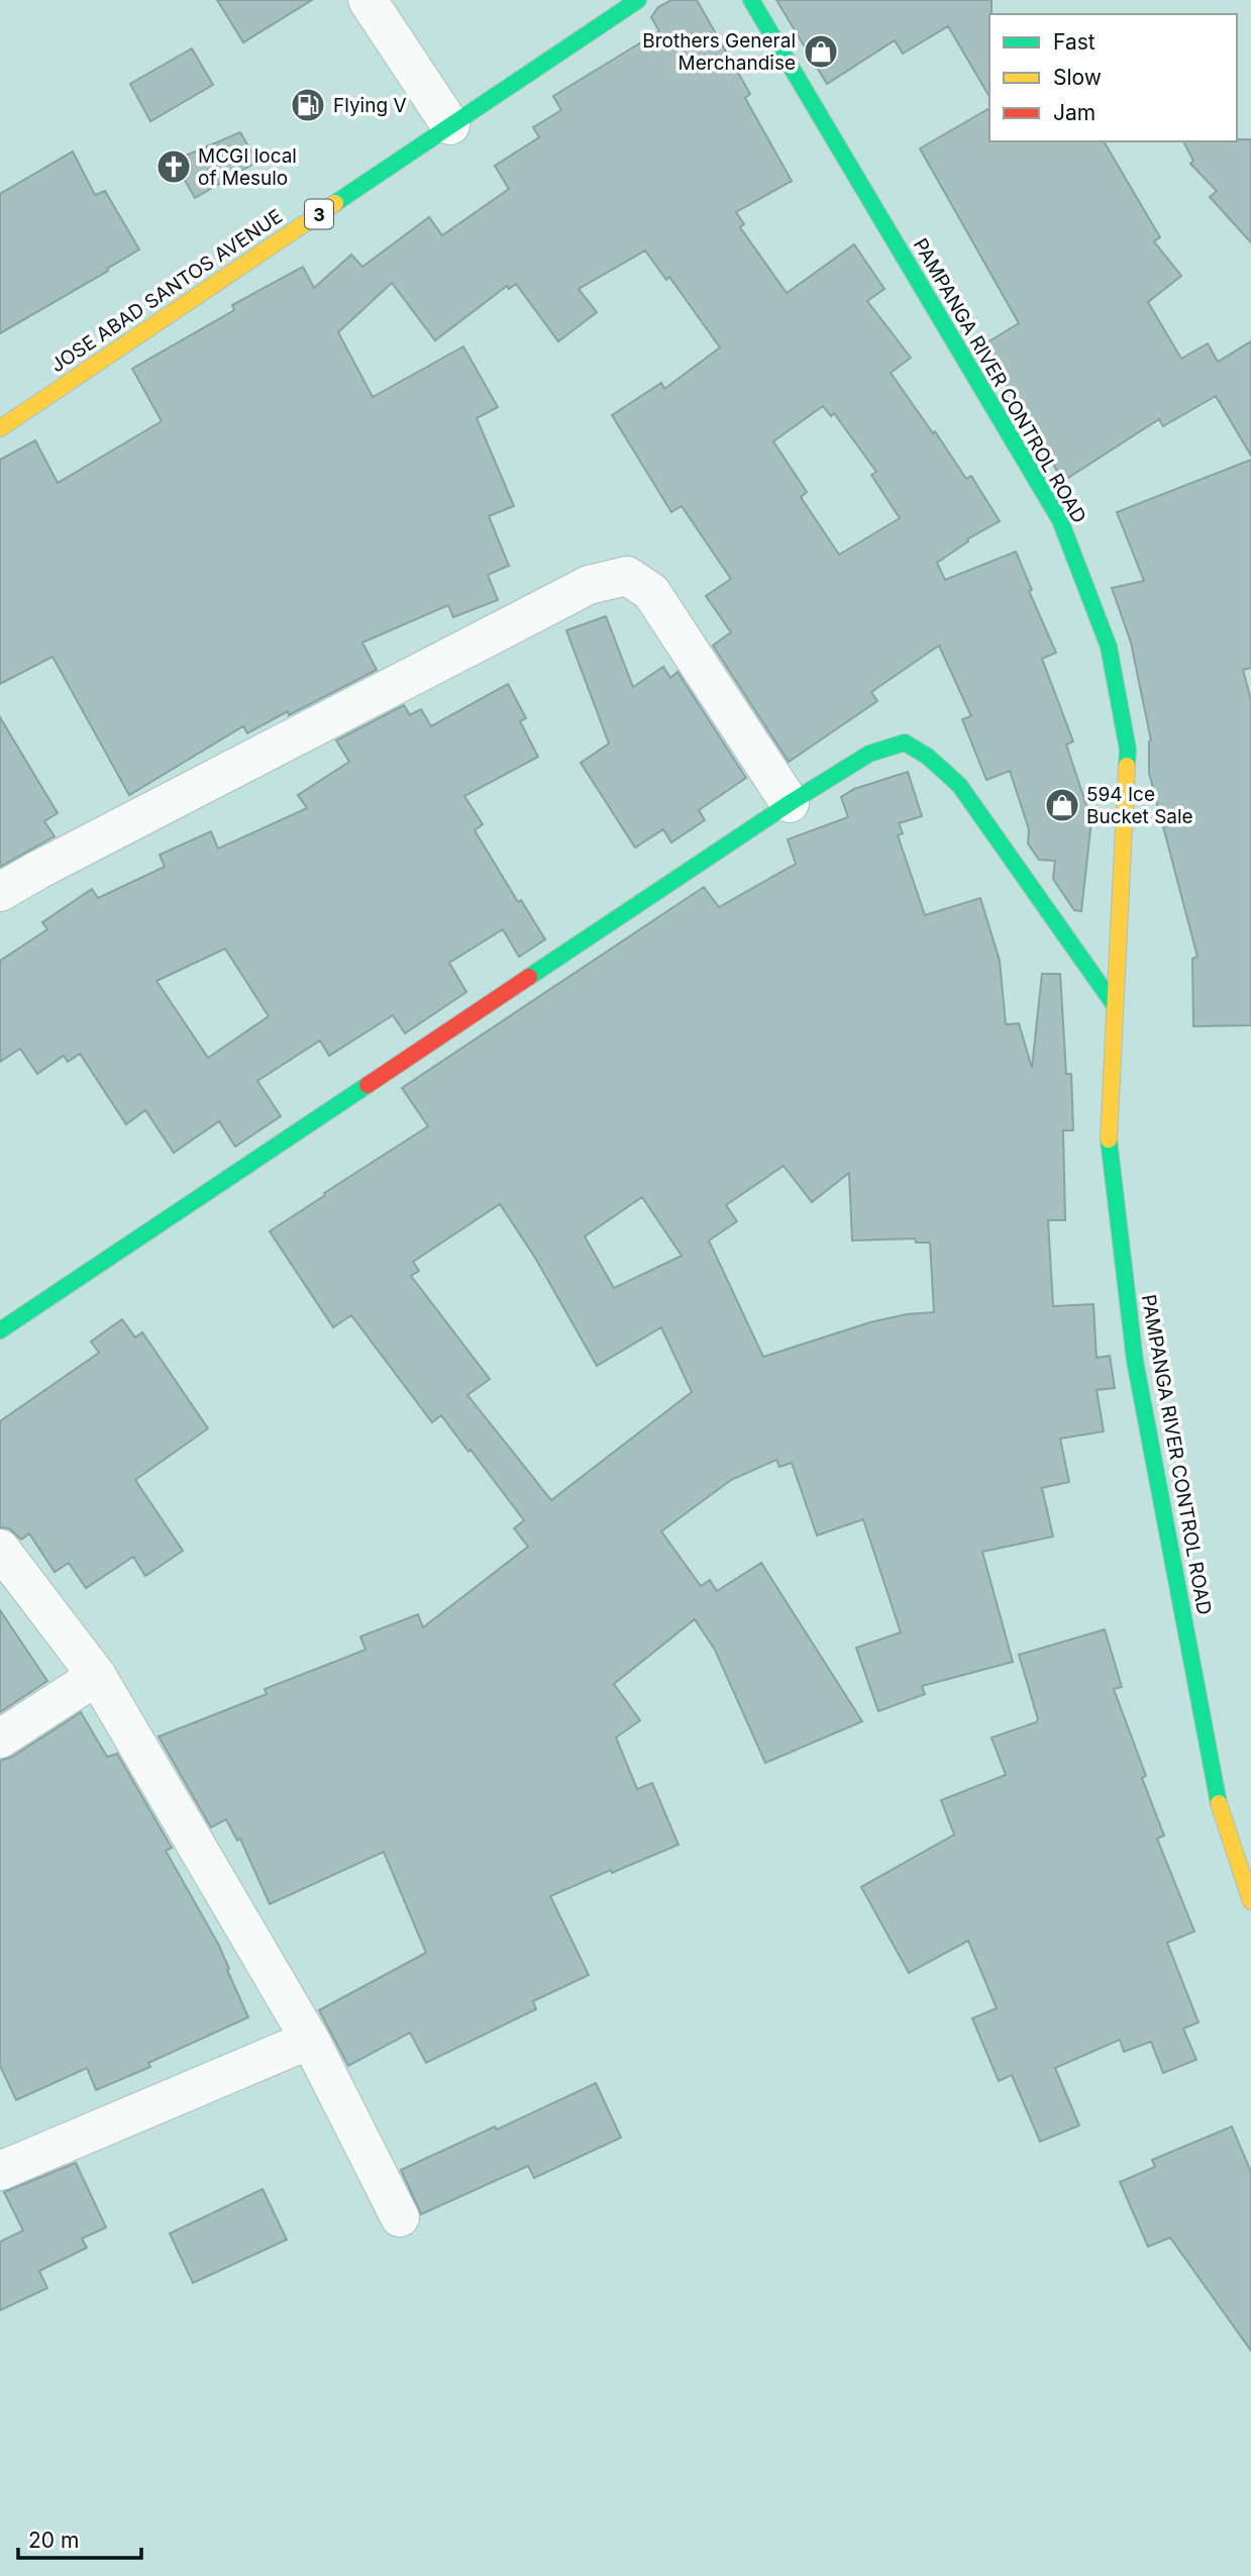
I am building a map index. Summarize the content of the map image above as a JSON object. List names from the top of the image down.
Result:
{
  "streets": {
    "main road": ["3", "JOSE ABAD SANTOS AVENUE", "PAMPANGA RIVER CONTROL ROAD"]
  },
  "places": {
    "shop": ["Brothers General Merchandise", "594 Ice Bucket Sale"],
    "fuel station": ["Flying V"],
    "church": ["MCGI local of Mesulo"]
  },
  "legend": ["Fast", "Slow", "Jam"],
  "scale_bar": "20 m"
}
